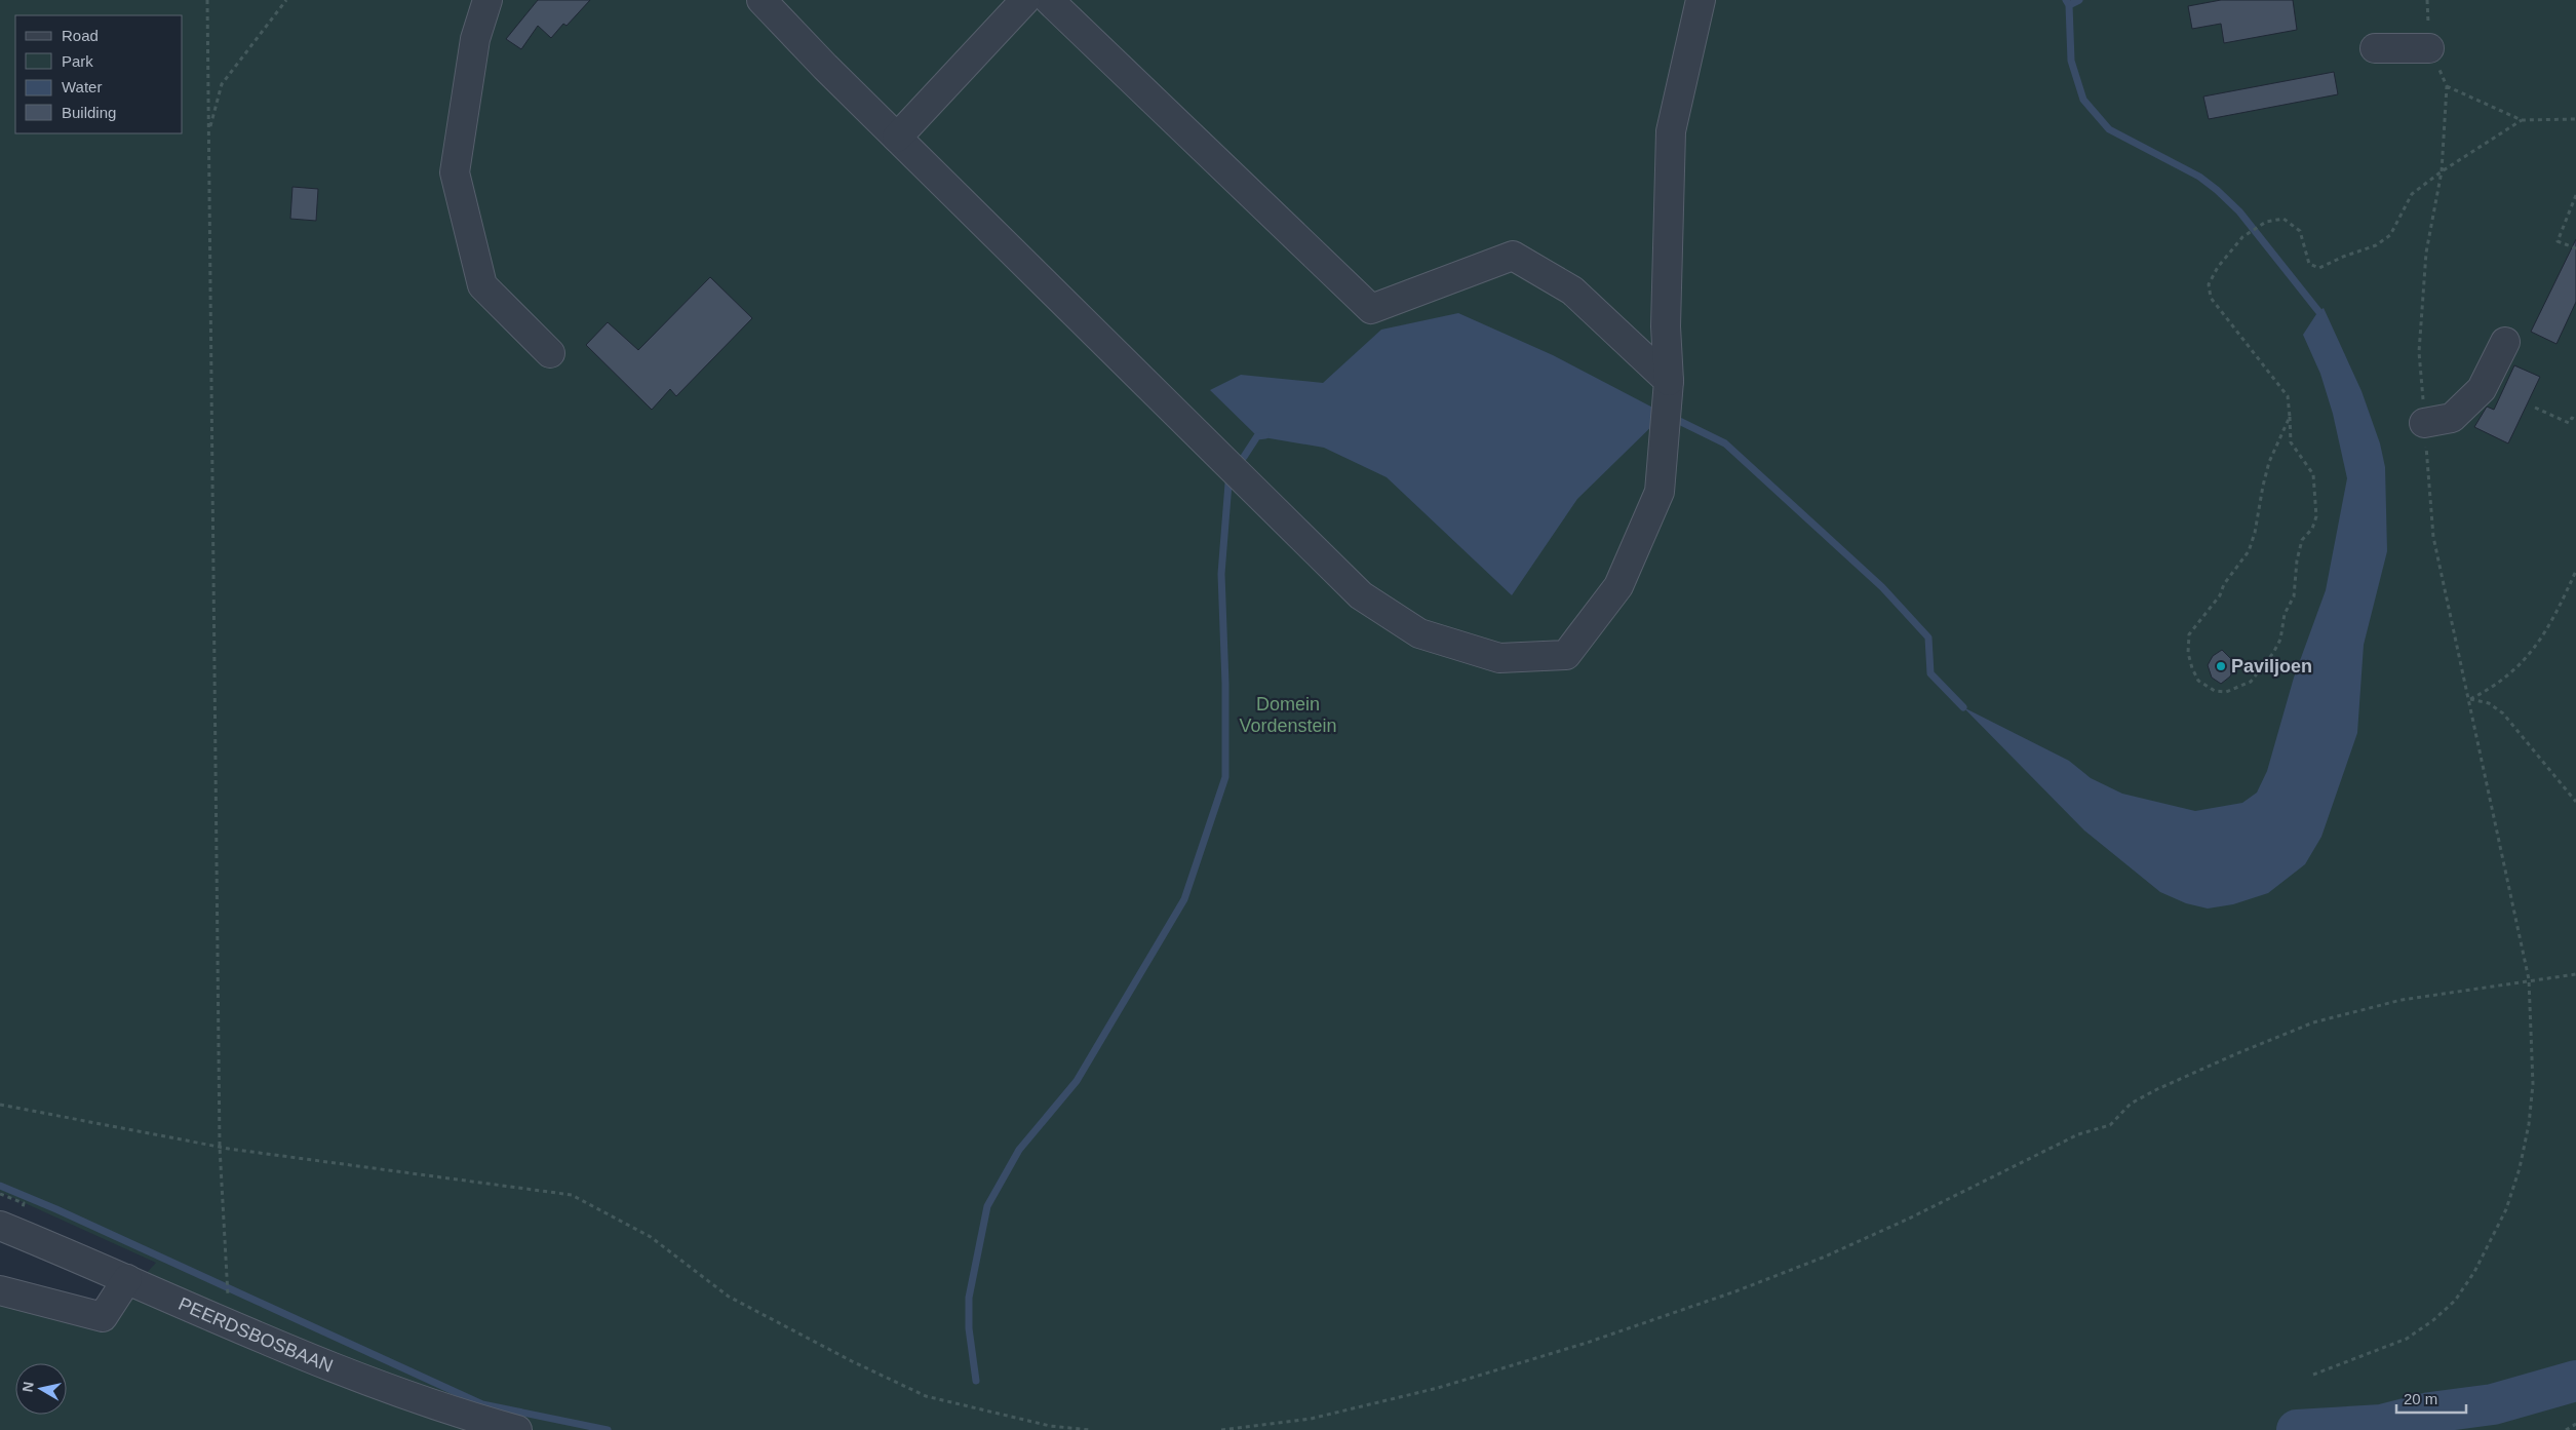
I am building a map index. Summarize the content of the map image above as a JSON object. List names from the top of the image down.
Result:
{
  "streets": {
    "street": ["PEERDSBOSBAAN"]
  },
  "parks": ["Domein Vordenstein"],
  "places": ["Paviljoen"],
  "legend": [
    "Road",
    "Park",
    "Water",
    "Building"
  ],
  "scale_bar": "20 m",
  "north": "left"
}
